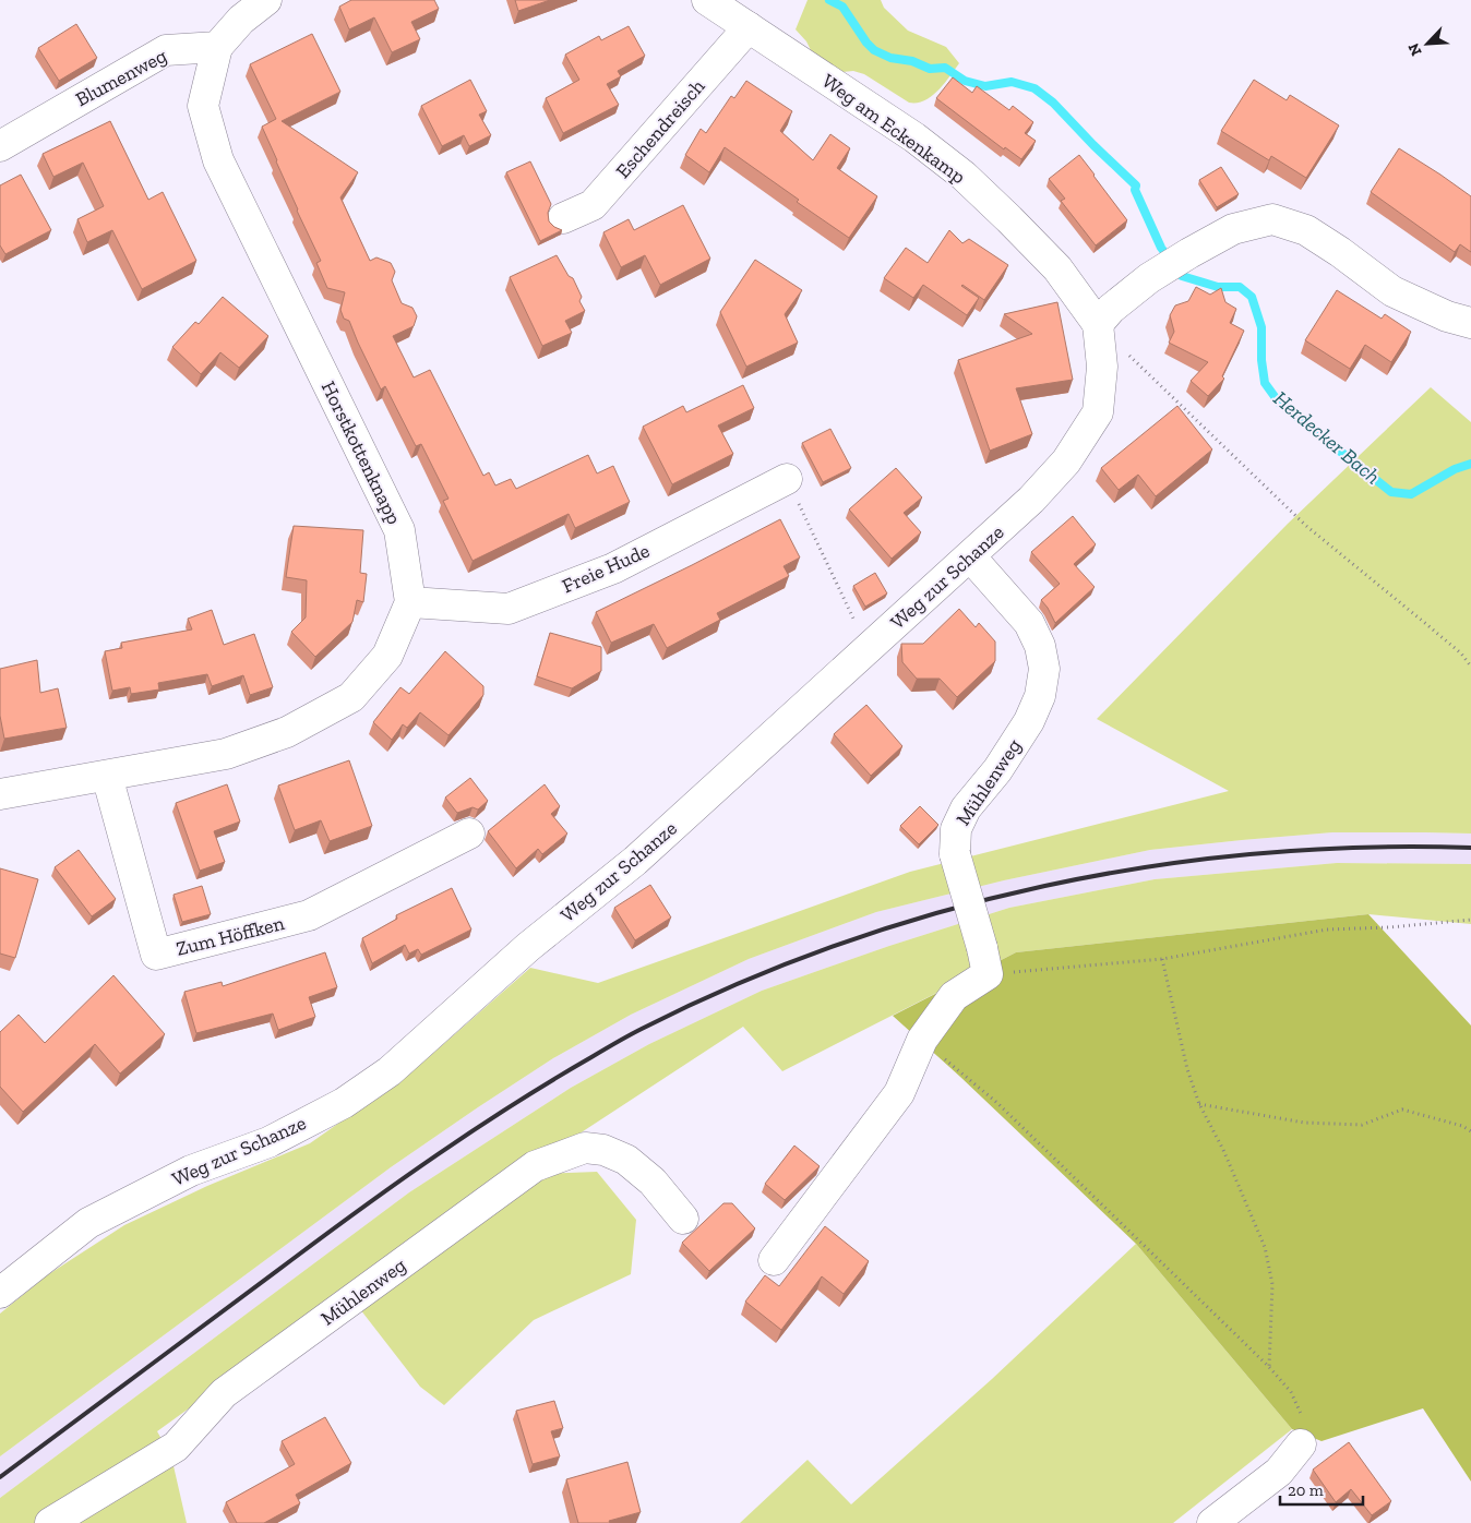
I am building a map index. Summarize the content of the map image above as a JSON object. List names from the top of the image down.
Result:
{
  "streets": {
    "street": [
      "Blumenweg",
      "Eschendreisch",
      "Weg am Eckenkamp",
      "Horstkottenknapp",
      "Freie Hude",
      "Weg zur Schanze",
      "Mühlenweg",
      "Zum Höffken"
    ]
  },
  "crossings": [
    ["Blumenweg", "Horstkottenknapp"],
    ["Eschendreisch", "Weg am Eckenkamp"],
    ["Weg am Eckenkamp", "Weg zur Schanze"],
    ["Horstkottenknapp", "Freie Hude"],
    ["Weg zur Schanze", "Mühlenweg"]
  ],
  "water": ["Herdecker Bach"],
  "scale_bar": "20 m",
  "north": "bottom left"
}
